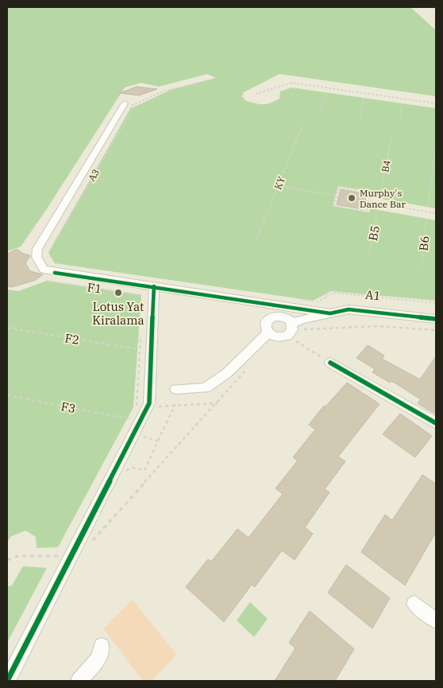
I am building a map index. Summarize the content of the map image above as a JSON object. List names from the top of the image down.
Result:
{
  "streets": {
    "path": [
      "B4",
      "A3",
      "KY",
      "B5",
      "B6",
      "A1",
      "F2",
      "F3"
    ],
    "cycle path": ["F1"]
  },
  "places": ["Murphy's Dance Bar", "Lotus Yat Kiralama"]
}
